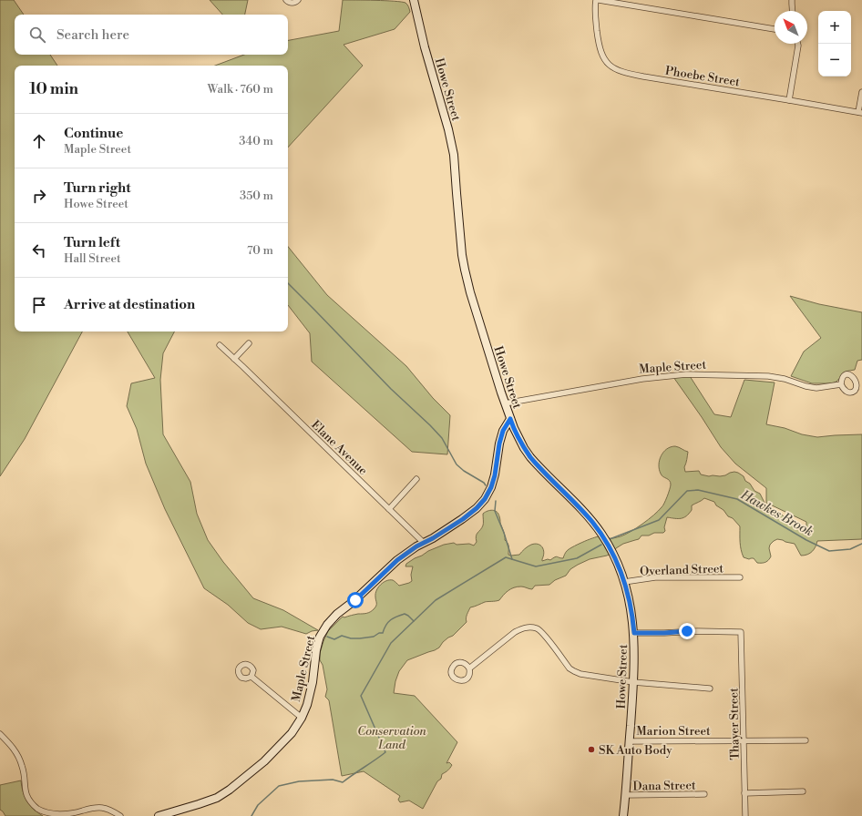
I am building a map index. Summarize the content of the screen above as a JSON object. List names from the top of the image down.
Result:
{
  "streets": {
    "street": [
      "Phoebe Street",
      "Howe Street",
      "Maple Street",
      "Elane Avenue",
      "Overland Street",
      "Thayer Street",
      "Marion Street",
      "Dana Street"
    ]
  },
  "crossings": [
    ["Howe Street", "Maple Street"],
    ["Howe Street", "Overland Street"],
    ["Howe Street", "Thayer Street"],
    ["Howe Street", "Marion Street"],
    ["Howe Street", "Dana Street"],
    ["Maple Street", "Elane Avenue"],
    ["Thayer Street", "Marion Street"]
  ],
  "water": ["Hawkes Brook"],
  "parks": ["Conservation Land"],
  "places": ["SK Auto Body"],
  "north": "top left",
  "page": {
    "map_buttons": ["+", "−"],
    "search": "Search here",
    "heading": ["10 min", "Walk · 760 m"],
    "list": [
      ["Continue", "Maple Street", "340 m"],
      ["Turn right", "Howe Street", "350 m"],
      ["Turn left", "Hall Street", "70 m"],
      "Arrive at destination"
    ]
  }
}
